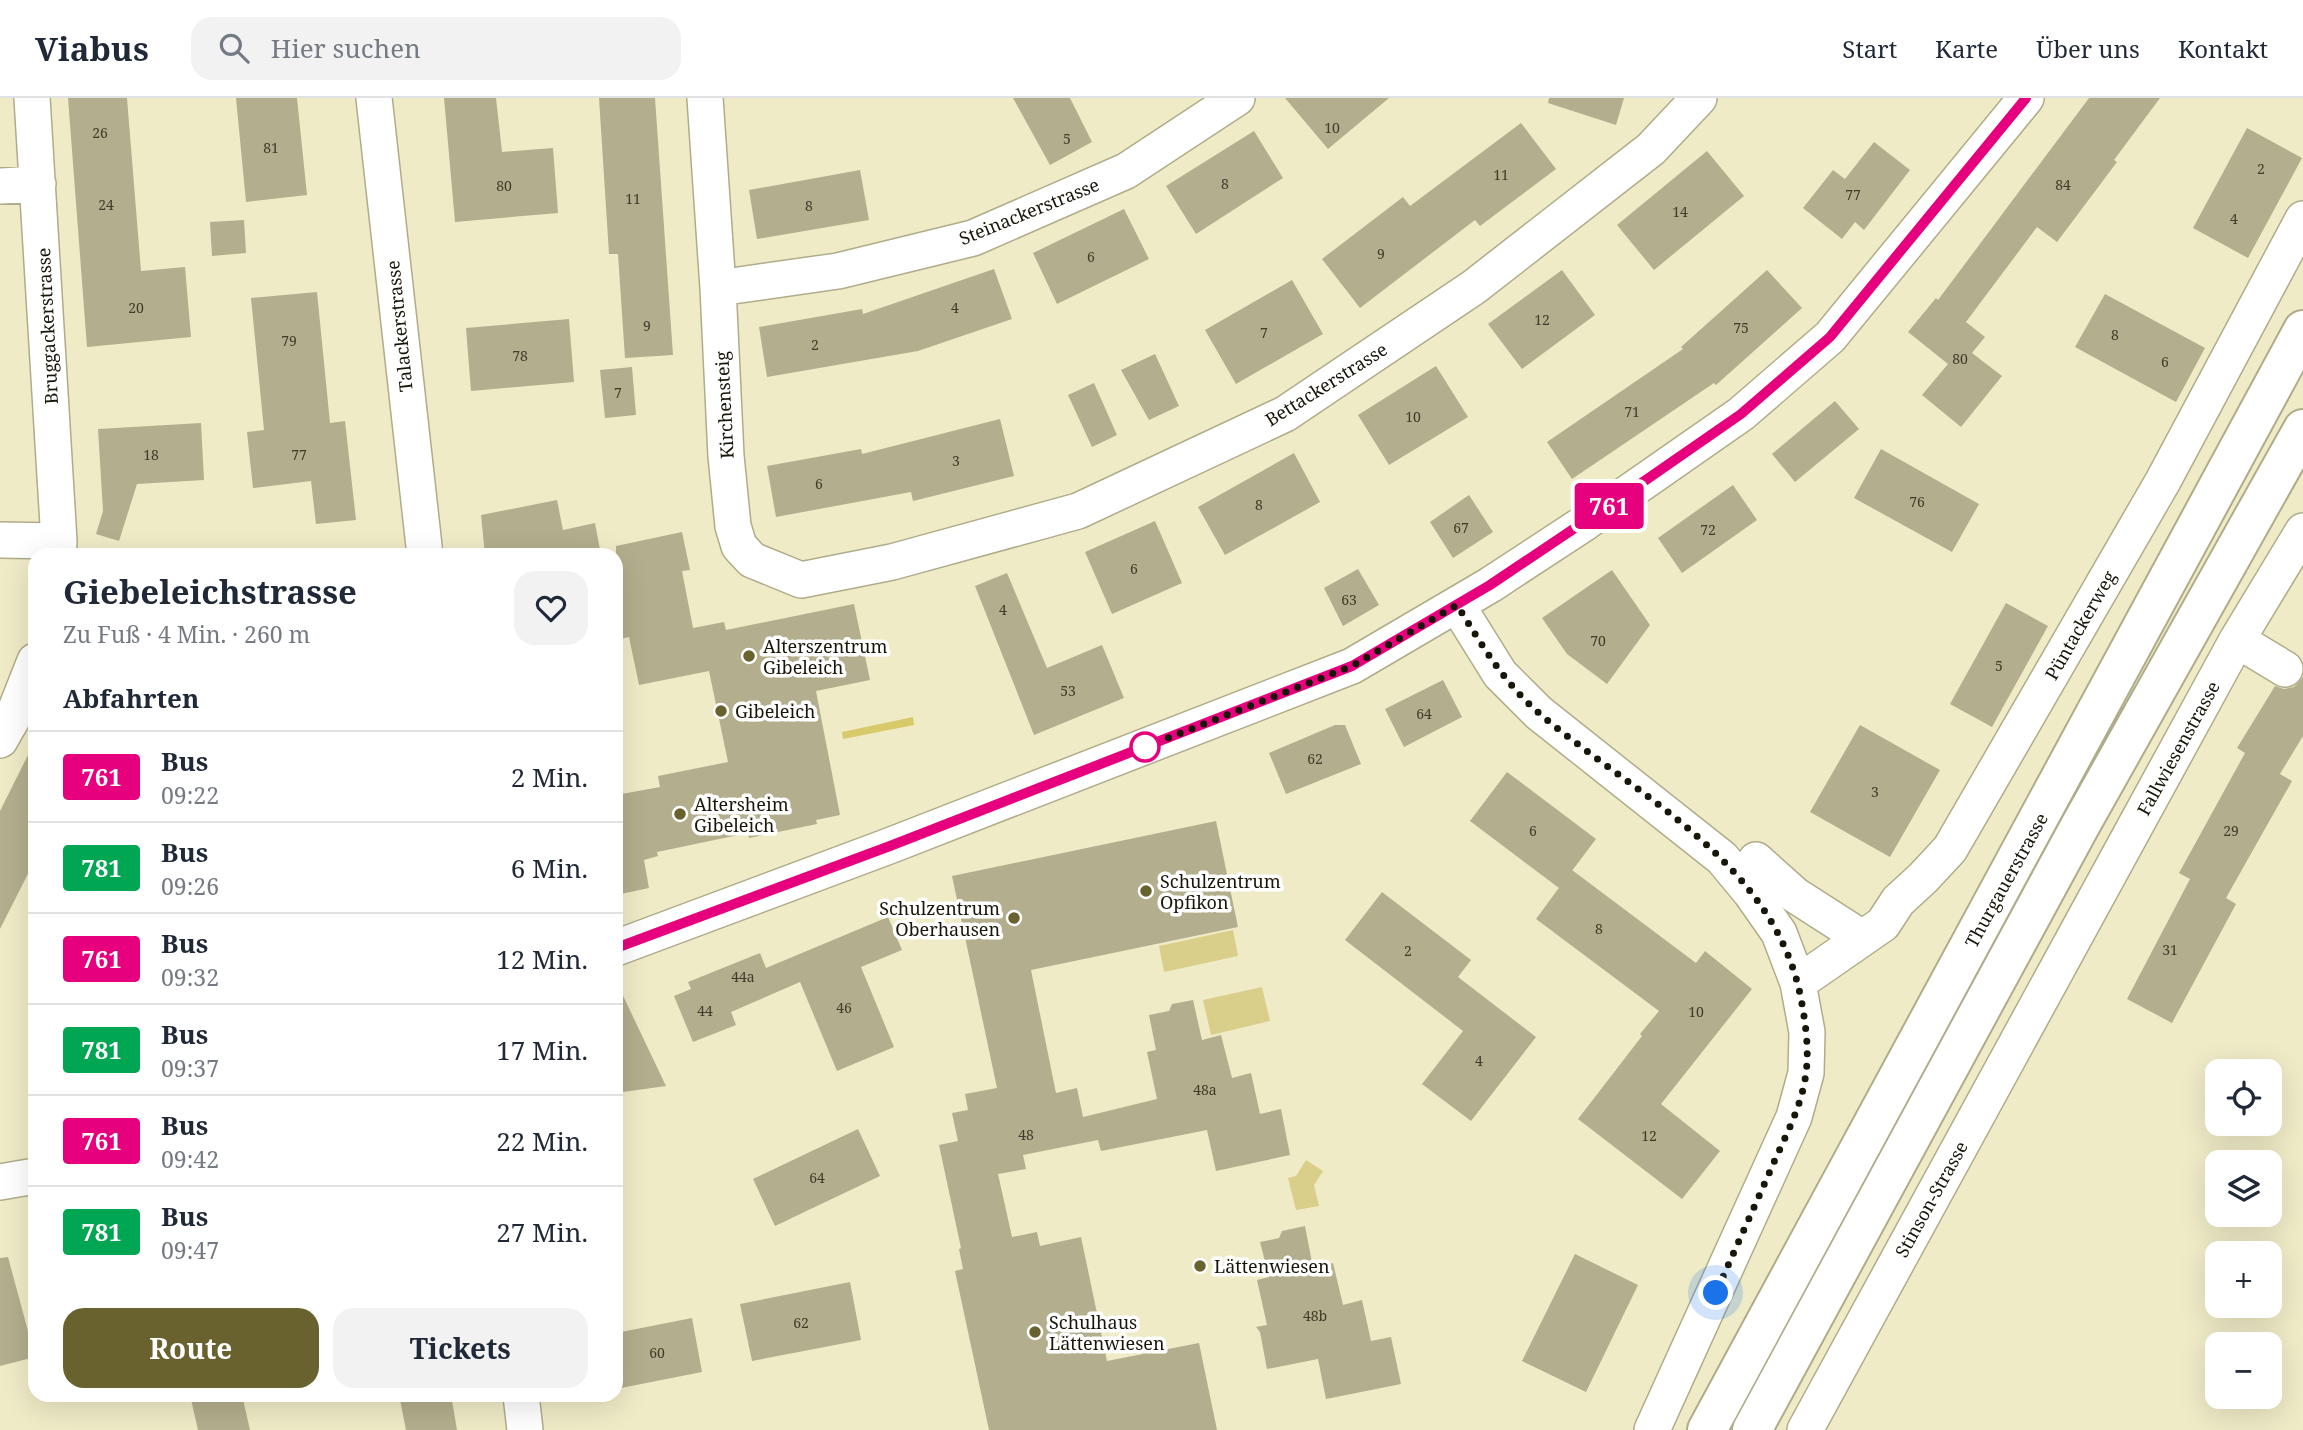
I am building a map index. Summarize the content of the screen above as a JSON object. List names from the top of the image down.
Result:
{
  "streets": {
    "main road": ["Thurgauerstrasse"],
    "street": [
      "Steinackerstrasse",
      "Bruggackerstrasse",
      "Talackerstrasse",
      "Bettackerstrasse",
      "Kirchensteig",
      "Püntackerweg",
      "Fallwiesenstrasse",
      "Stinson-Strasse"
    ]
  },
  "crossings": [
    ["Steinackerstrasse", "Kirchensteig"],
    ["Bettackerstrasse", "Kirchensteig"],
    ["Fallwiesenstrasse", "Stinson-Strasse"]
  ],
  "places": [
    "Alterszentrum Gibeleich",
    "Gibeleich",
    "Altersheim Gibeleich",
    "Schulzentrum Opfikon",
    "Schulzentrum Oberhausen",
    "Lättenwiesen",
    "Schulhaus Lättenwiesen"
  ],
  "lines": ["bus line 761"],
  "house_numbers": [
    "10",
    "26",
    "5",
    "81",
    "2",
    "11",
    "8",
    "84",
    "80",
    "77",
    "11",
    "24",
    "8",
    "14",
    "4",
    "9",
    "6",
    "20",
    "4",
    "12",
    "9",
    "75",
    "7",
    "8",
    "79",
    "2",
    "78",
    "80",
    "6",
    "7",
    "71",
    "10",
    "18",
    "77",
    "3",
    "6",
    "76",
    "8",
    "67",
    "72",
    "6",
    "63",
    "4",
    "70",
    "5",
    "53",
    "64",
    "62",
    "3",
    "6",
    "29",
    "8",
    "31",
    "2",
    "44a",
    "46",
    "44",
    "10",
    "4",
    "48a",
    "48",
    "12",
    "64",
    "48b",
    "62",
    "60"
  ],
  "page": {
    "header": "Viabus",
    "search": "Hier suchen",
    "nav": [
      "Start",
      "Karte",
      "Über uns",
      "Kontakt"
    ],
    "on_map": "761",
    "heading": [
      ["Giebeleichstrasse", "Zu Fuß · 4 Min. · 260 m"],
      "Abfahrten"
    ],
    "list": [
      {
        "mark": "761",
        "name": "Bus",
        "note": "09:22",
        "value": "2 Min."
      },
      {
        "mark": "781",
        "name": "Bus",
        "note": "09:26",
        "value": "6 Min."
      },
      {
        "mark": "761",
        "name": "Bus",
        "note": "09:32",
        "value": "12 Min."
      },
      {
        "mark": "781",
        "name": "Bus",
        "note": "09:37",
        "value": "17 Min."
      },
      {
        "mark": "761",
        "name": "Bus",
        "note": "09:42",
        "value": "22 Min."
      },
      {
        "mark": "781",
        "name": "Bus",
        "note": "09:47",
        "value": "27 Min."
      }
    ],
    "map_buttons": ["+", "−"],
    "buttons": ["Route", "Tickets"]
  }
}
